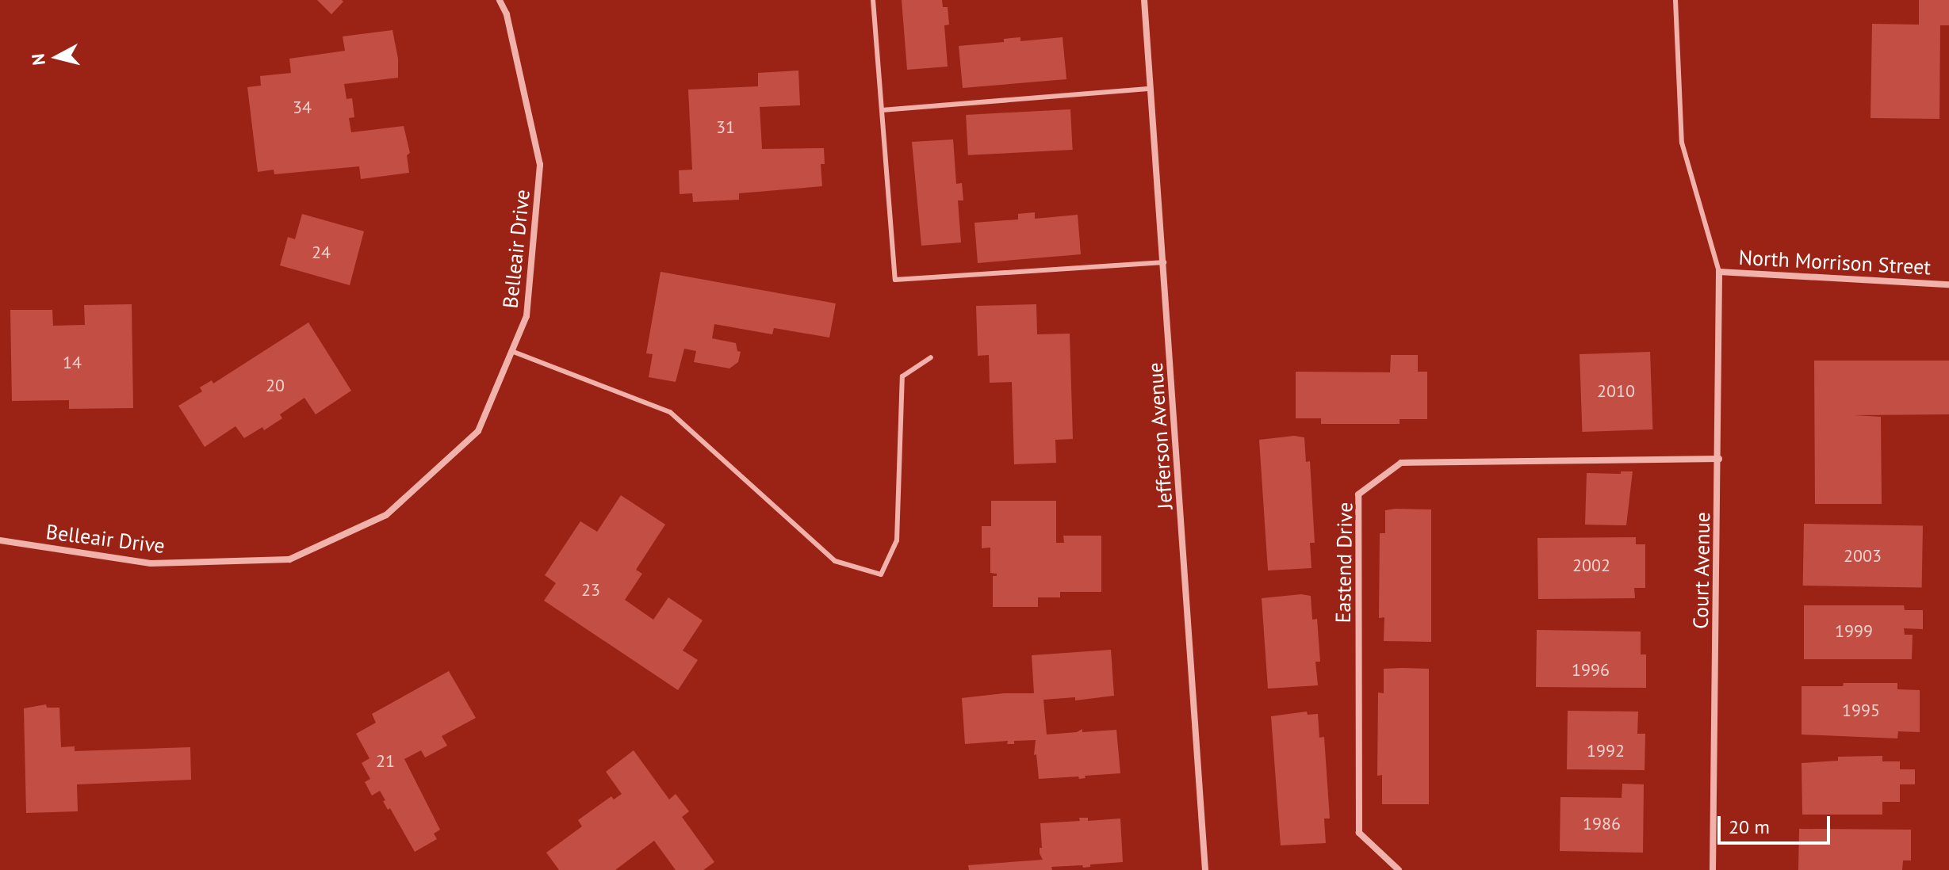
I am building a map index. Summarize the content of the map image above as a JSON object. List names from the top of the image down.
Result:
{
  "streets": {
    "street": [
      "Belleair Drive",
      "North Morrison Street",
      "Jefferson Avenue",
      "Eastend Drive",
      "Court Avenue"
    ]
  },
  "crossings": [
    ["North Morrison Street", "Court Avenue"],
    ["Eastend Drive", "Court Avenue"]
  ],
  "house_numbers": [
    "34",
    "31",
    "24",
    "14",
    "20",
    "2010",
    "2003",
    "2002",
    "23",
    "1999",
    "1996",
    "1995",
    "1992",
    "21",
    "1986"
  ],
  "scale_bar": "20 m",
  "north": "left"
}
